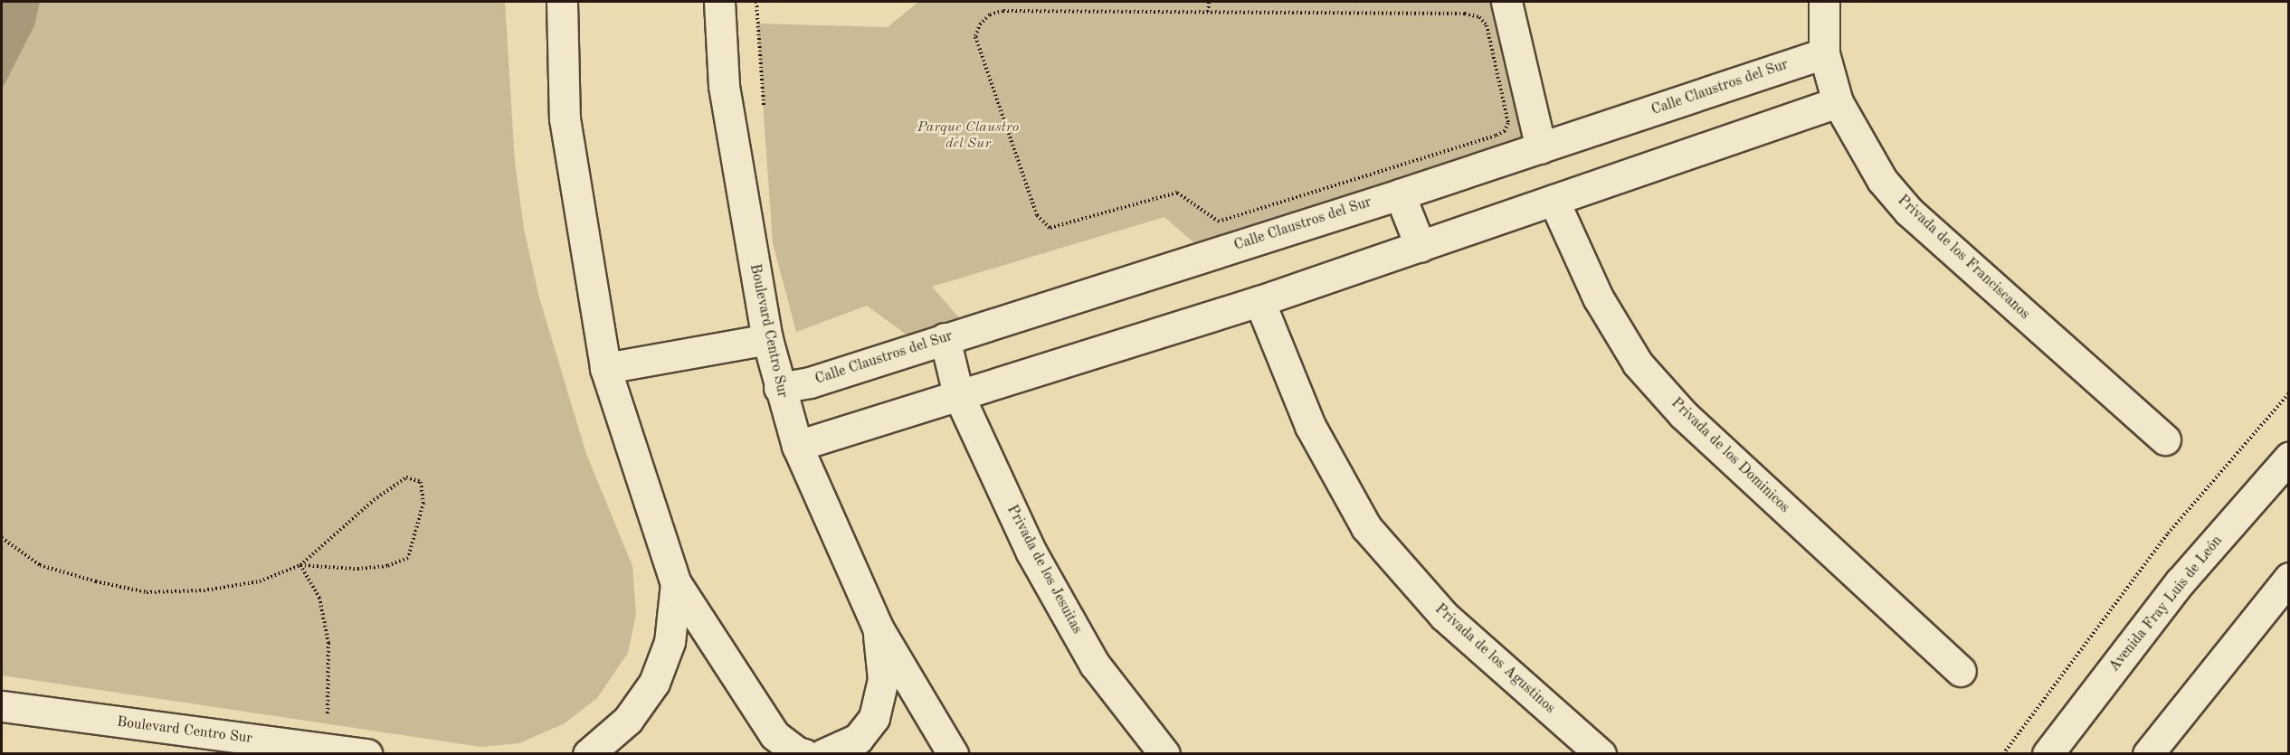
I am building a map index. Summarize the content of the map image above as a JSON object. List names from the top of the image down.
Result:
{
  "streets": {
    "street": [
      "Calle Claustros del Sur",
      "Privada de los Franciscanos",
      "Boulevard Centro Sur",
      "Privada de los Dominicos",
      "Privada de los Jesuitas",
      "Avenida Fray Luis de León",
      "Privada de los Agustinos"
    ]
  },
  "crossings": [
    ["Calle Claustros del Sur", "Privada de los Franciscanos"],
    ["Calle Claustros del Sur", "Boulevard Centro Sur"],
    ["Calle Claustros del Sur", "Privada de los Jesuitas"]
  ],
  "parks": ["Parque Claustro del Sur"]
}
